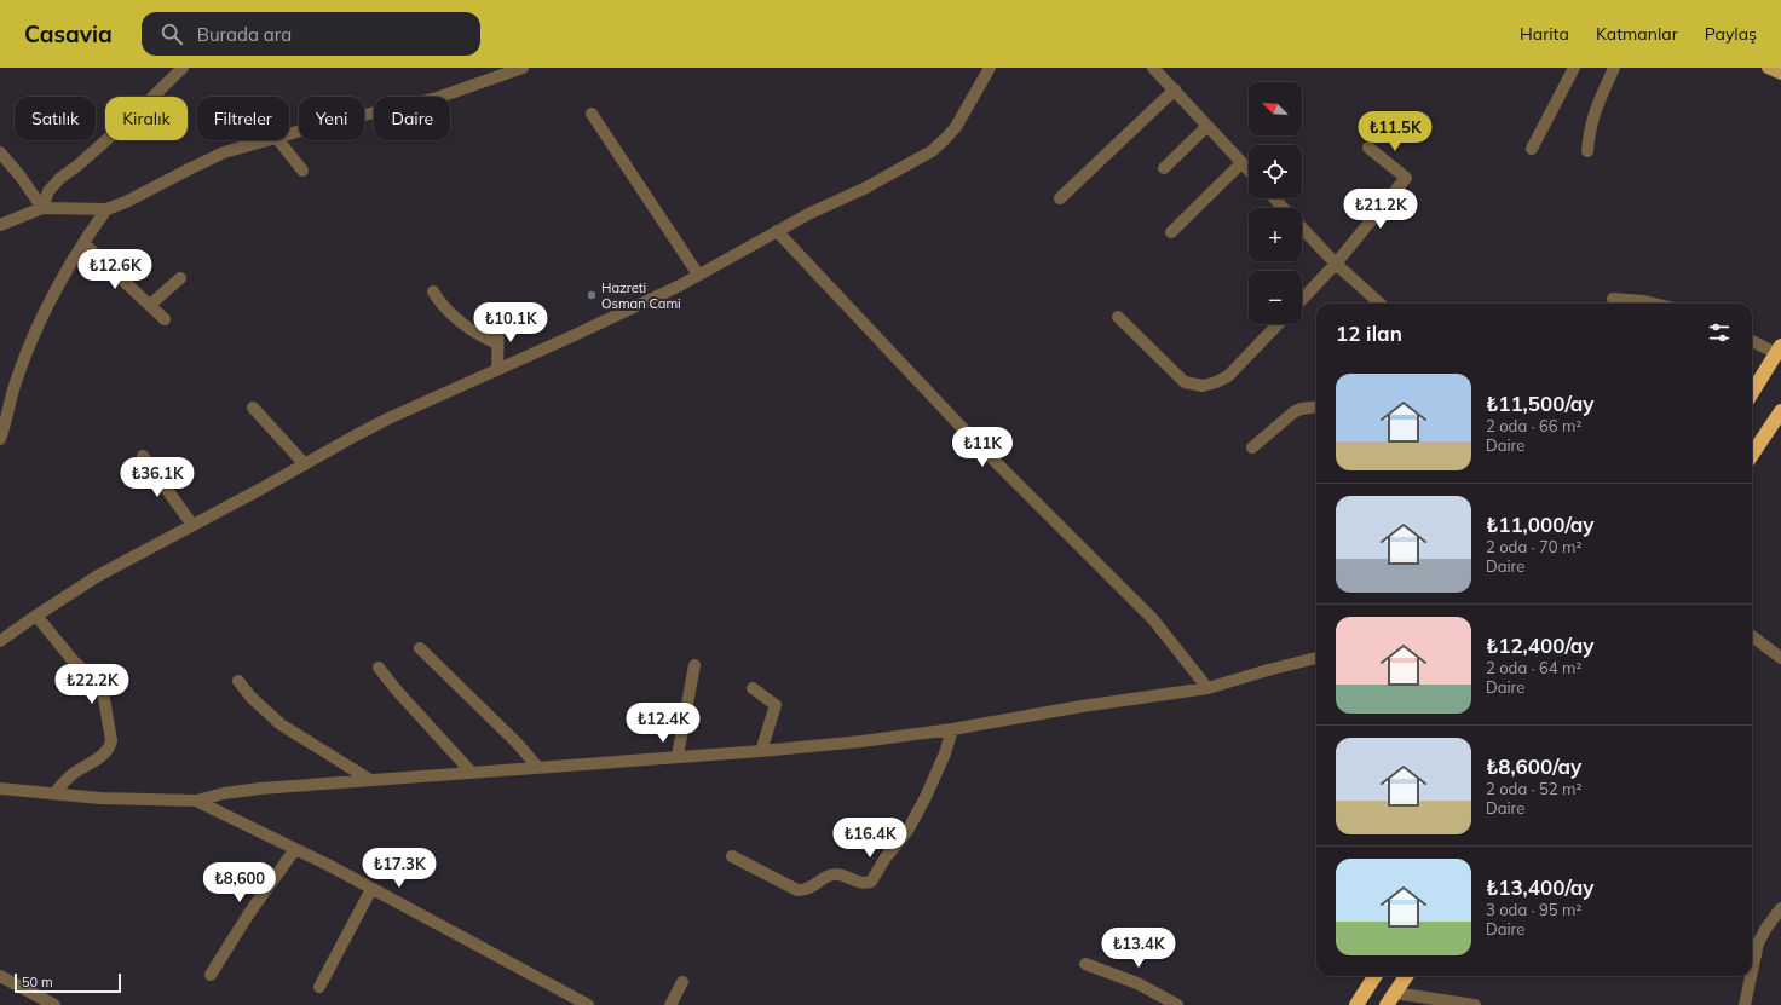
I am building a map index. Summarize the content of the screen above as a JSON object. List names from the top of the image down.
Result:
{
  "places": ["Hazreti Osman Cami"],
  "scale_bar": "50 m",
  "north": "top left",
  "page": {
    "header": "Casavia",
    "search": "Burada ara",
    "nav": ["Harita", "Katmanlar", "Paylaş"],
    "map_buttons": ["+", "−"],
    "chip": [
      "Satılık",
      "Kiralık",
      "Filtreler",
      "Yeni",
      "Daire"
    ],
    "price": [
      "₺11.5K",
      "₺21.2K",
      "₺12.6K",
      "₺10.1K",
      "₺11K",
      "₺36.1K",
      "₺22.2K",
      "₺12.4K",
      "₺16.4K",
      "₺17.3K",
      "₺8,600",
      "₺13.4K"
    ],
    "heading": "12 ilan",
    "list": [
      {
        "name": "₺11,500/ay",
        "note": "2 oda · 66 m² · Daire"
      },
      {
        "name": "₺11,000/ay",
        "note": "2 oda · 70 m² · Daire"
      },
      {
        "name": "₺12,400/ay",
        "note": "2 oda · 64 m² · Daire"
      },
      {
        "name": "₺8,600/ay",
        "note": "2 oda · 52 m² · Daire"
      },
      {
        "name": "₺13,400/ay",
        "note": "3 oda · 95 m² · Daire"
      }
    ],
    "scale": "50 m"
  }
}
